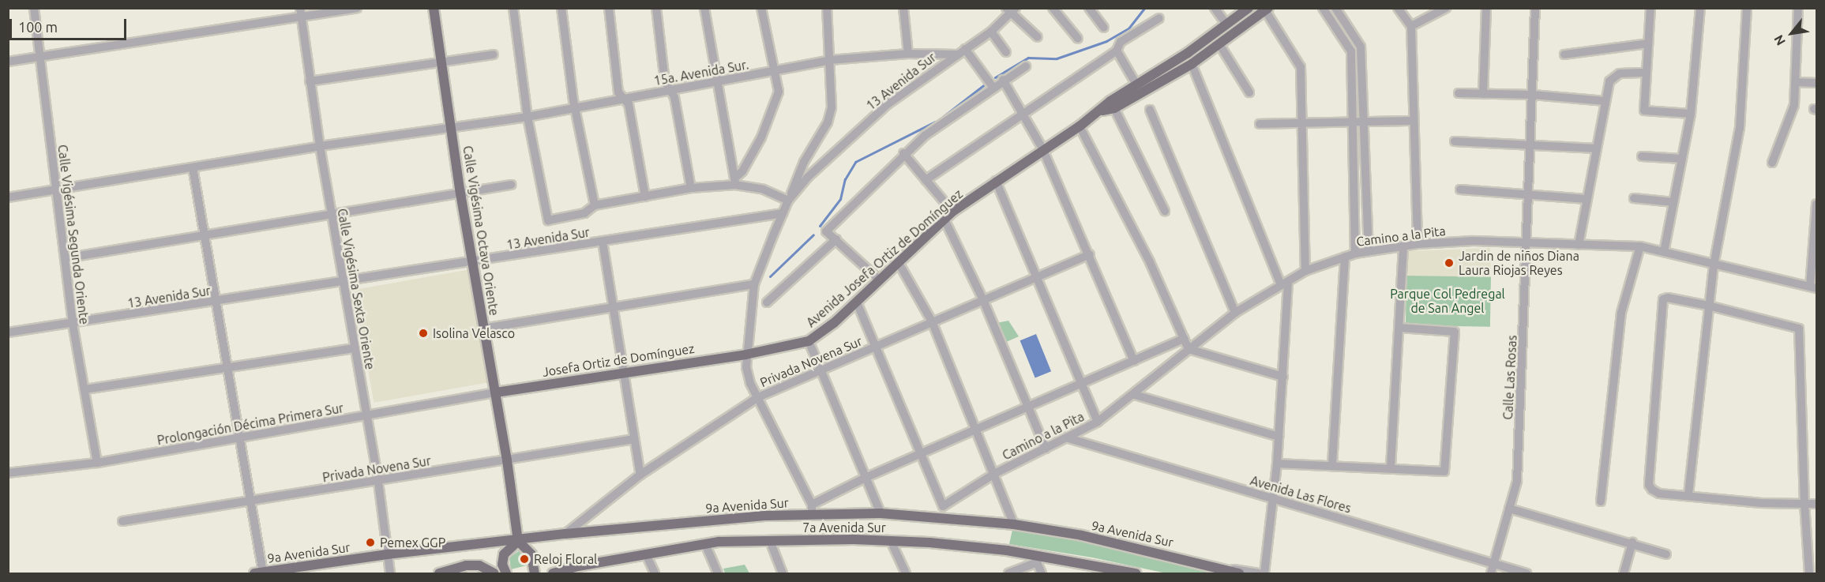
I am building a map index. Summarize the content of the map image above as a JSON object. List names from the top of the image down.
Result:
{
  "streets": {
    "main road": [
      "Calle Vigésima Octava Oriente",
      "Avenida Josefa Ortiz de Domínguez",
      "Josefa Ortiz de Domínguez",
      "9a Avenida Sur",
      "7a Avenida Sur"
    ],
    "street": [
      "15a. Avenida Sur.",
      "13 Avenida Sur",
      "Calle Vigésima Segunda Oriente",
      "Camino a la Pita",
      "Calle Vigésima Sexta Oriente",
      "Privada Novena Sur",
      "Calle Las Rosas",
      "Prolongación Décima Primera Sur",
      "Avenida Las Flores"
    ]
  },
  "crossings": [
    ["15a. Avenida Sur.", "13 Avenida Sur"],
    ["15a. Avenida Sur.", "Calle Vigésima Octava Oriente"],
    ["15a. Avenida Sur.", "Calle Vigésima Segunda Oriente"],
    ["15a. Avenida Sur.", "Calle Vigésima Sexta Oriente"],
    ["13 Avenida Sur", "Calle Vigésima Octava Oriente"],
    ["13 Avenida Sur", "Calle Vigésima Segunda Oriente"],
    ["13 Avenida Sur", "Calle Vigésima Sexta Oriente"],
    ["Calle Vigésima Octava Oriente", "Josefa Ortiz de Domínguez"],
    ["Calle Vigésima Octava Oriente", "Privada Novena Sur"],
    ["Calle Vigésima Octava Oriente", "Prolongación Décima Primera Sur"],
    ["Calle Vigésima Octava Oriente", "9a Avenida Sur"],
    ["Calle Vigésima Segunda Oriente", "Prolongación Décima Primera Sur"],
    ["Camino a la Pita", "Calle Las Rosas"],
    ["Camino a la Pita", "Avenida Las Flores"],
    ["Avenida Josefa Ortiz de Domínguez", "Josefa Ortiz de Domínguez"],
    ["Calle Vigésima Sexta Oriente", "Privada Novena Sur"],
    ["Calle Vigésima Sexta Oriente", "Prolongación Décima Primera Sur"],
    ["Calle Vigésima Sexta Oriente", "9a Avenida Sur"],
    ["Josefa Ortiz de Domínguez", "Prolongación Décima Primera Sur"],
    ["Privada Novena Sur", "9a Avenida Sur"],
    ["Calle Las Rosas", "Avenida Las Flores"]
  ],
  "parks": ["Parque Col Pedregal de San Angel"],
  "places": [
    "Jardin de niños Diana Laura Riojas Reyes",
    "Isolina Velasco",
    "Pemex GGP",
    "Reloj Floral"
  ],
  "scale_bar": "100 m",
  "north": "bottom left"
}
